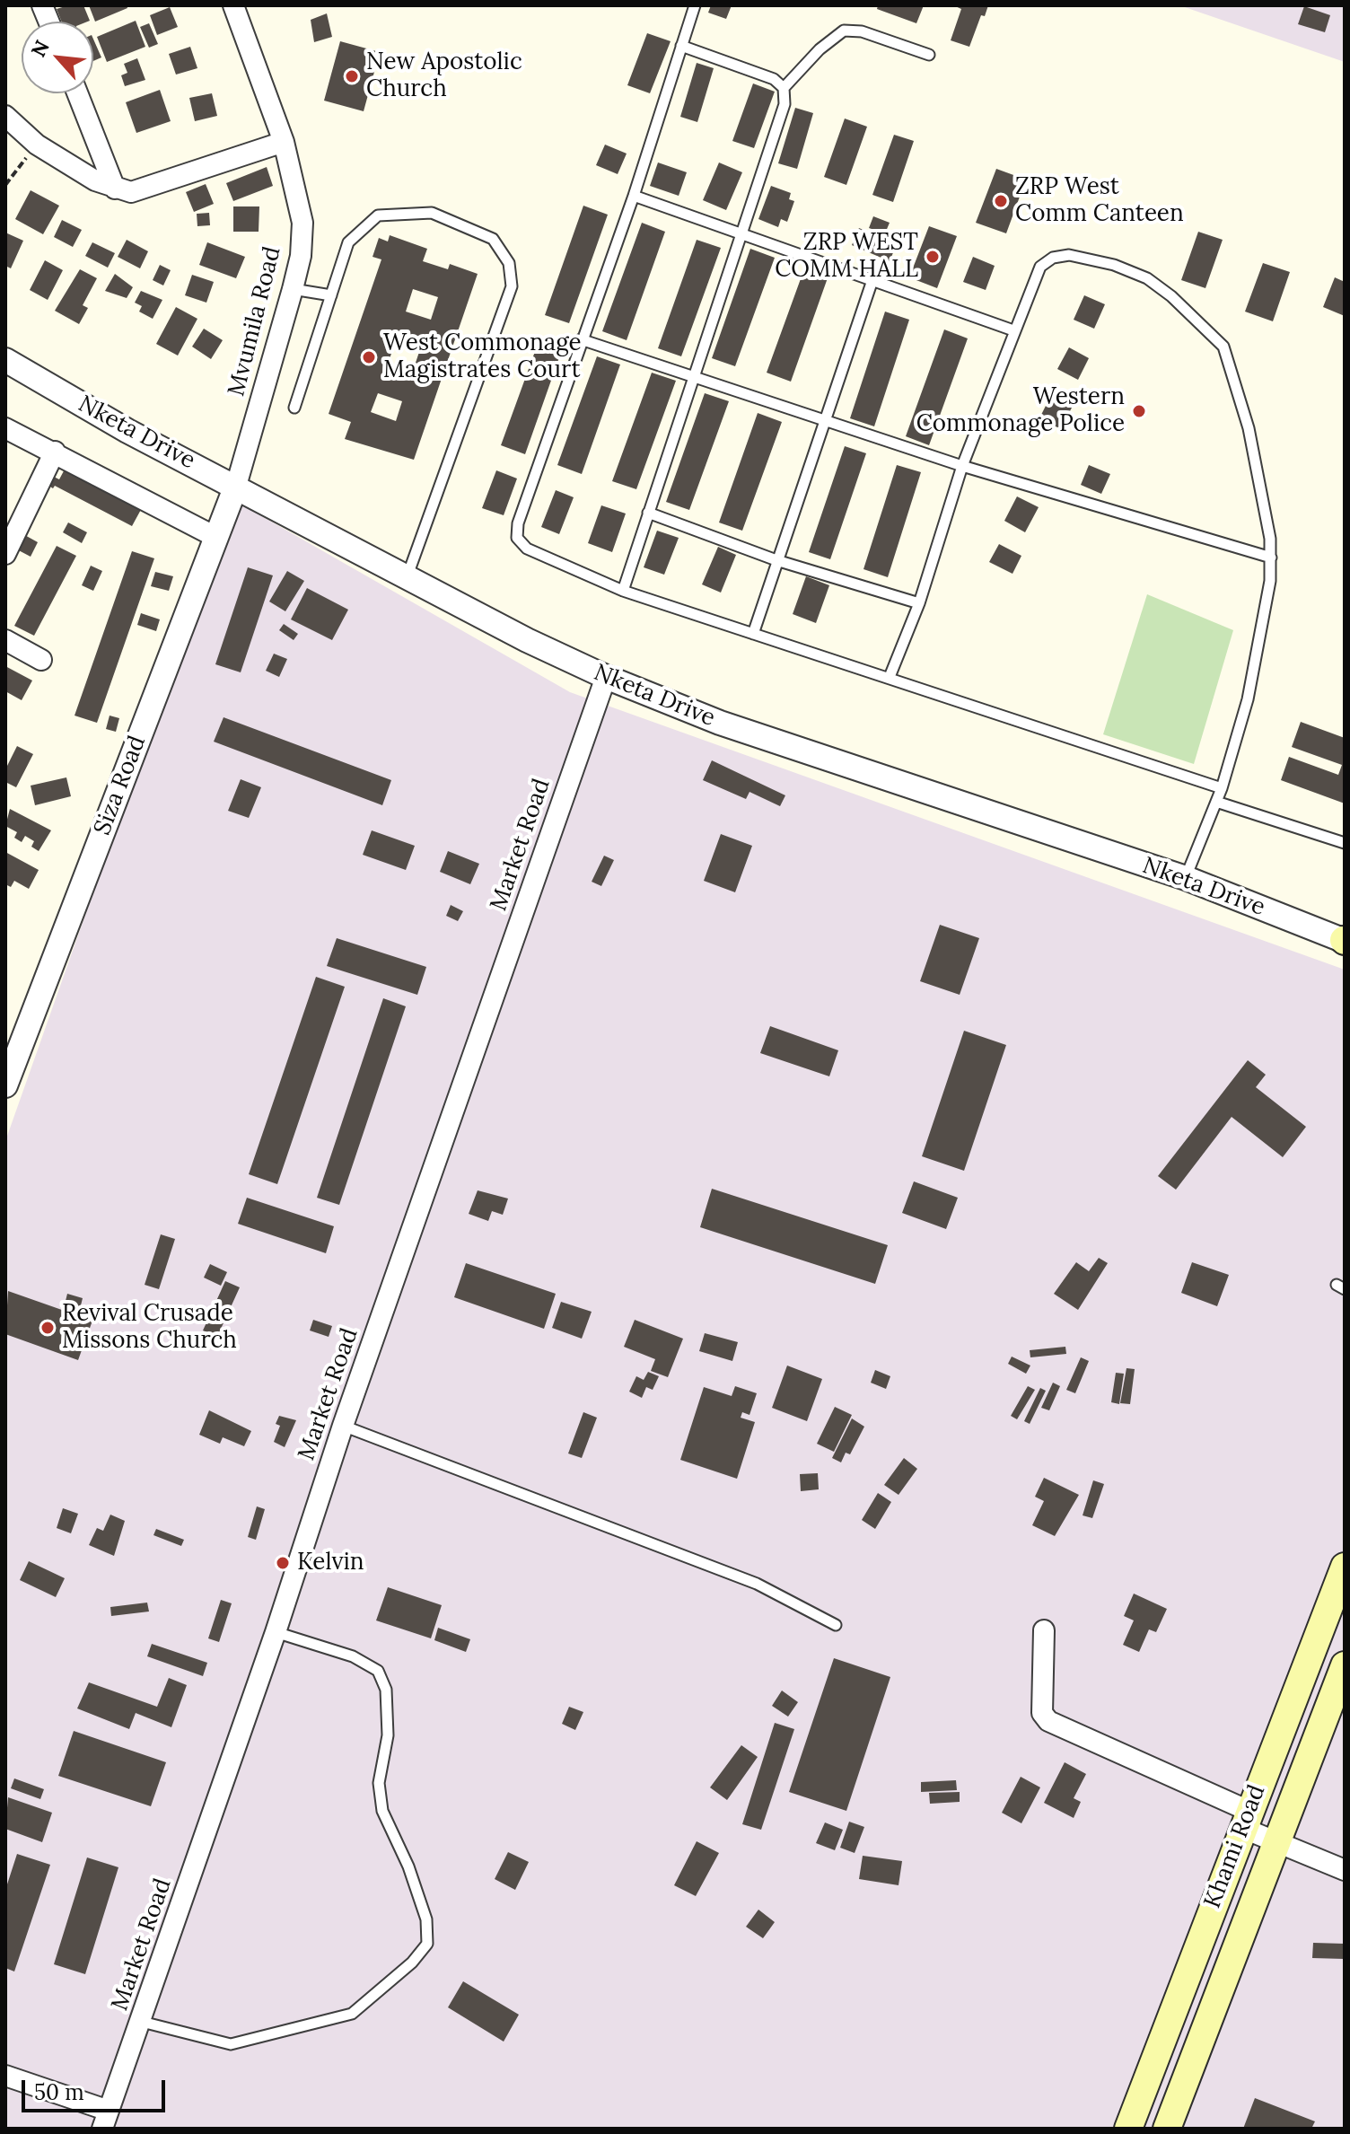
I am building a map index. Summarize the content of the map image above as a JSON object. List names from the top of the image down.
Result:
{
  "streets": {
    "main road": ["Khami Road"],
    "street": [
      "Mvumila Road",
      "Nketa Drive",
      "Siza Road",
      "Market Road"
    ]
  },
  "crossings": [
    ["Mvumila Road", "Nketa Drive"],
    ["Mvumila Road", "Siza Road"],
    ["Nketa Drive", "Siza Road"],
    ["Nketa Drive", "Market Road"]
  ],
  "places": [
    "New Apostolic Church",
    "ZRP West Comm Canteen",
    "ZRP WEST COMM HALL",
    "West Commonage Magistrates Court",
    "Western Commonage Police",
    "Revival Crusade Missons Church",
    "Kelvin"
  ],
  "scale_bar": "50 m",
  "north": "top left"
}
